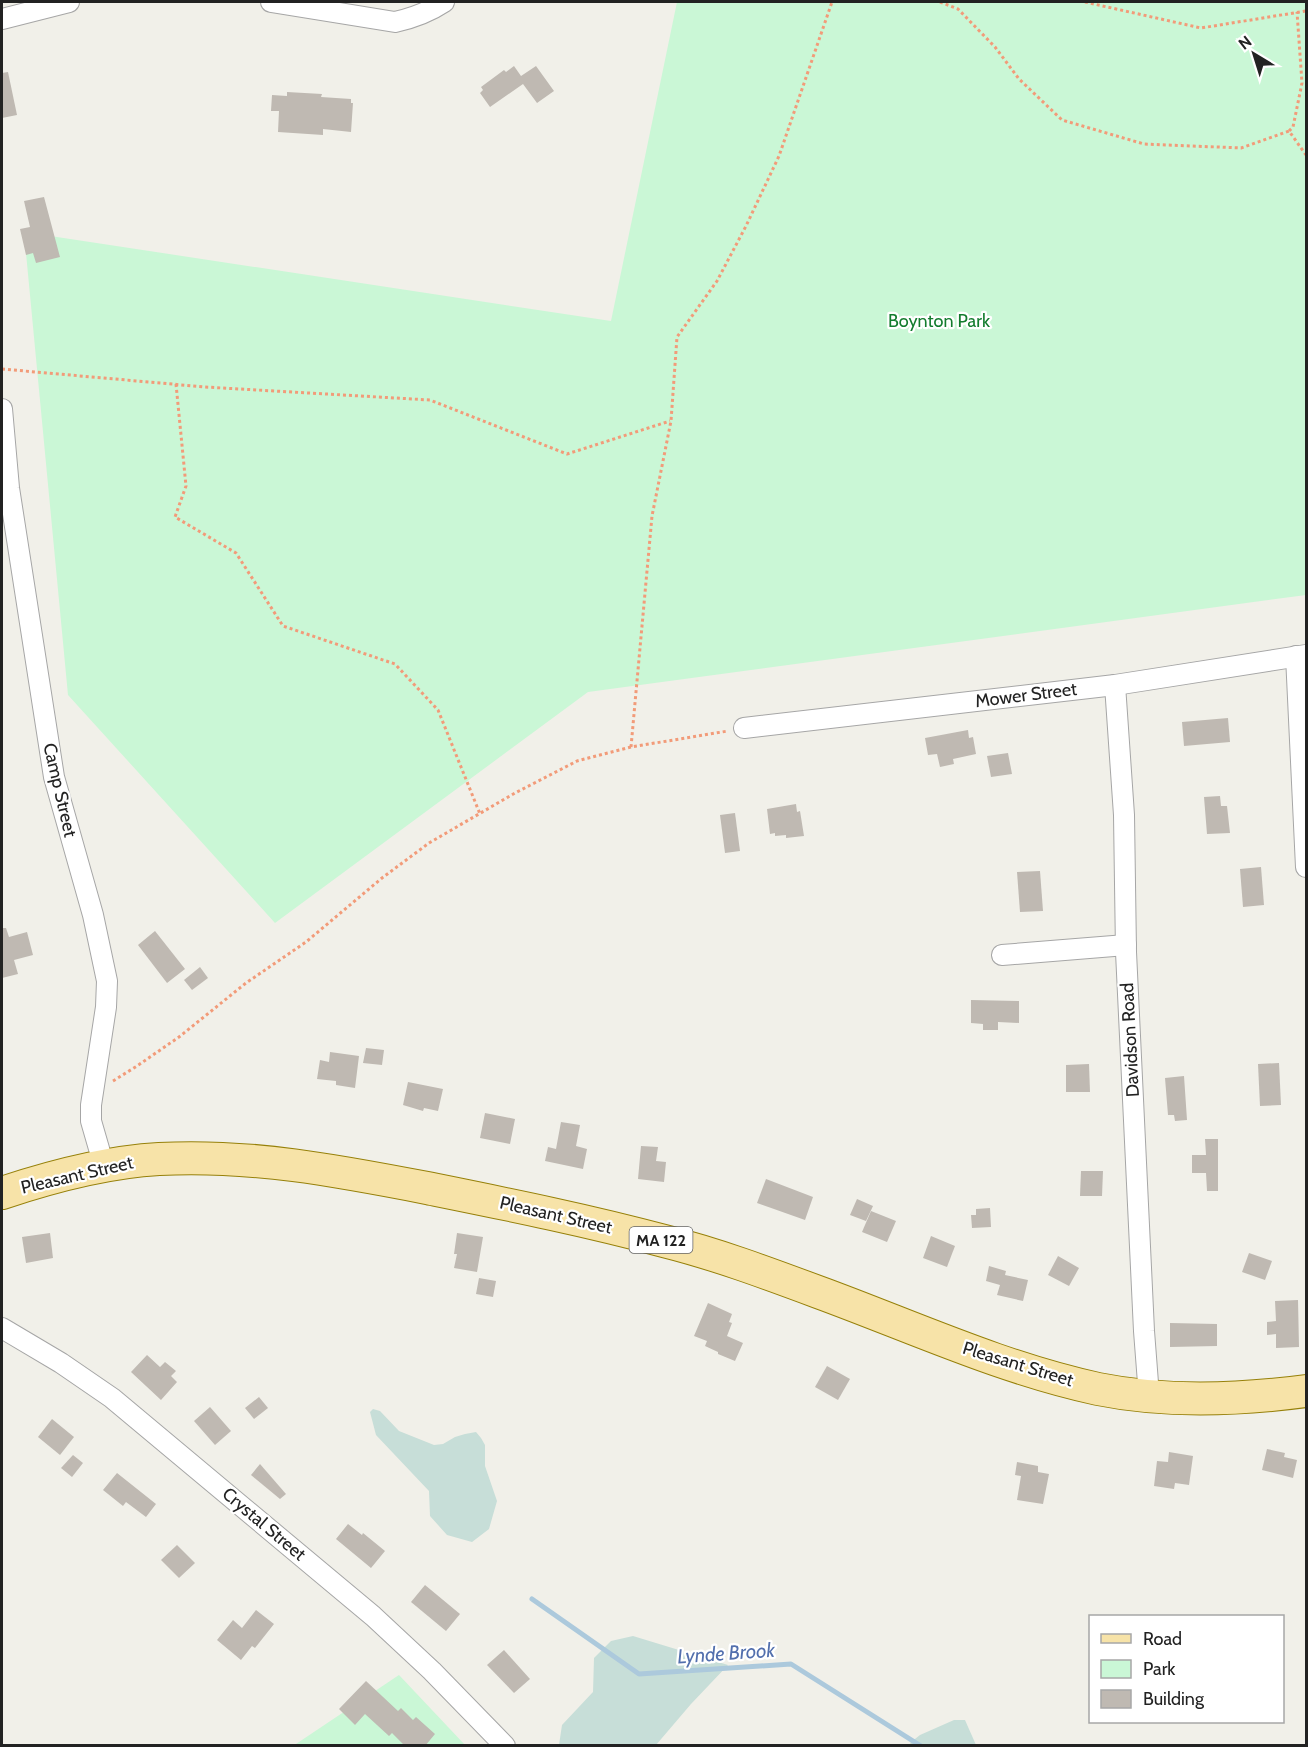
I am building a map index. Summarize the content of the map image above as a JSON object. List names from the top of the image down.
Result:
{
  "streets": {
    "main road": ["Pleasant Street", "MA 122"],
    "street": [
      "Mower Street",
      "Camp Street",
      "Davidson Road",
      "Crystal Street"
    ]
  },
  "crossings": [
    ["Mower Street", "Davidson Road"],
    ["Camp Street", "Pleasant Street"],
    ["Davidson Road", "Pleasant Street"]
  ],
  "water": ["Lynde Brook"],
  "parks": ["Boynton Park"],
  "legend": ["Road", "Park", "Building"],
  "north": "top left"
}
